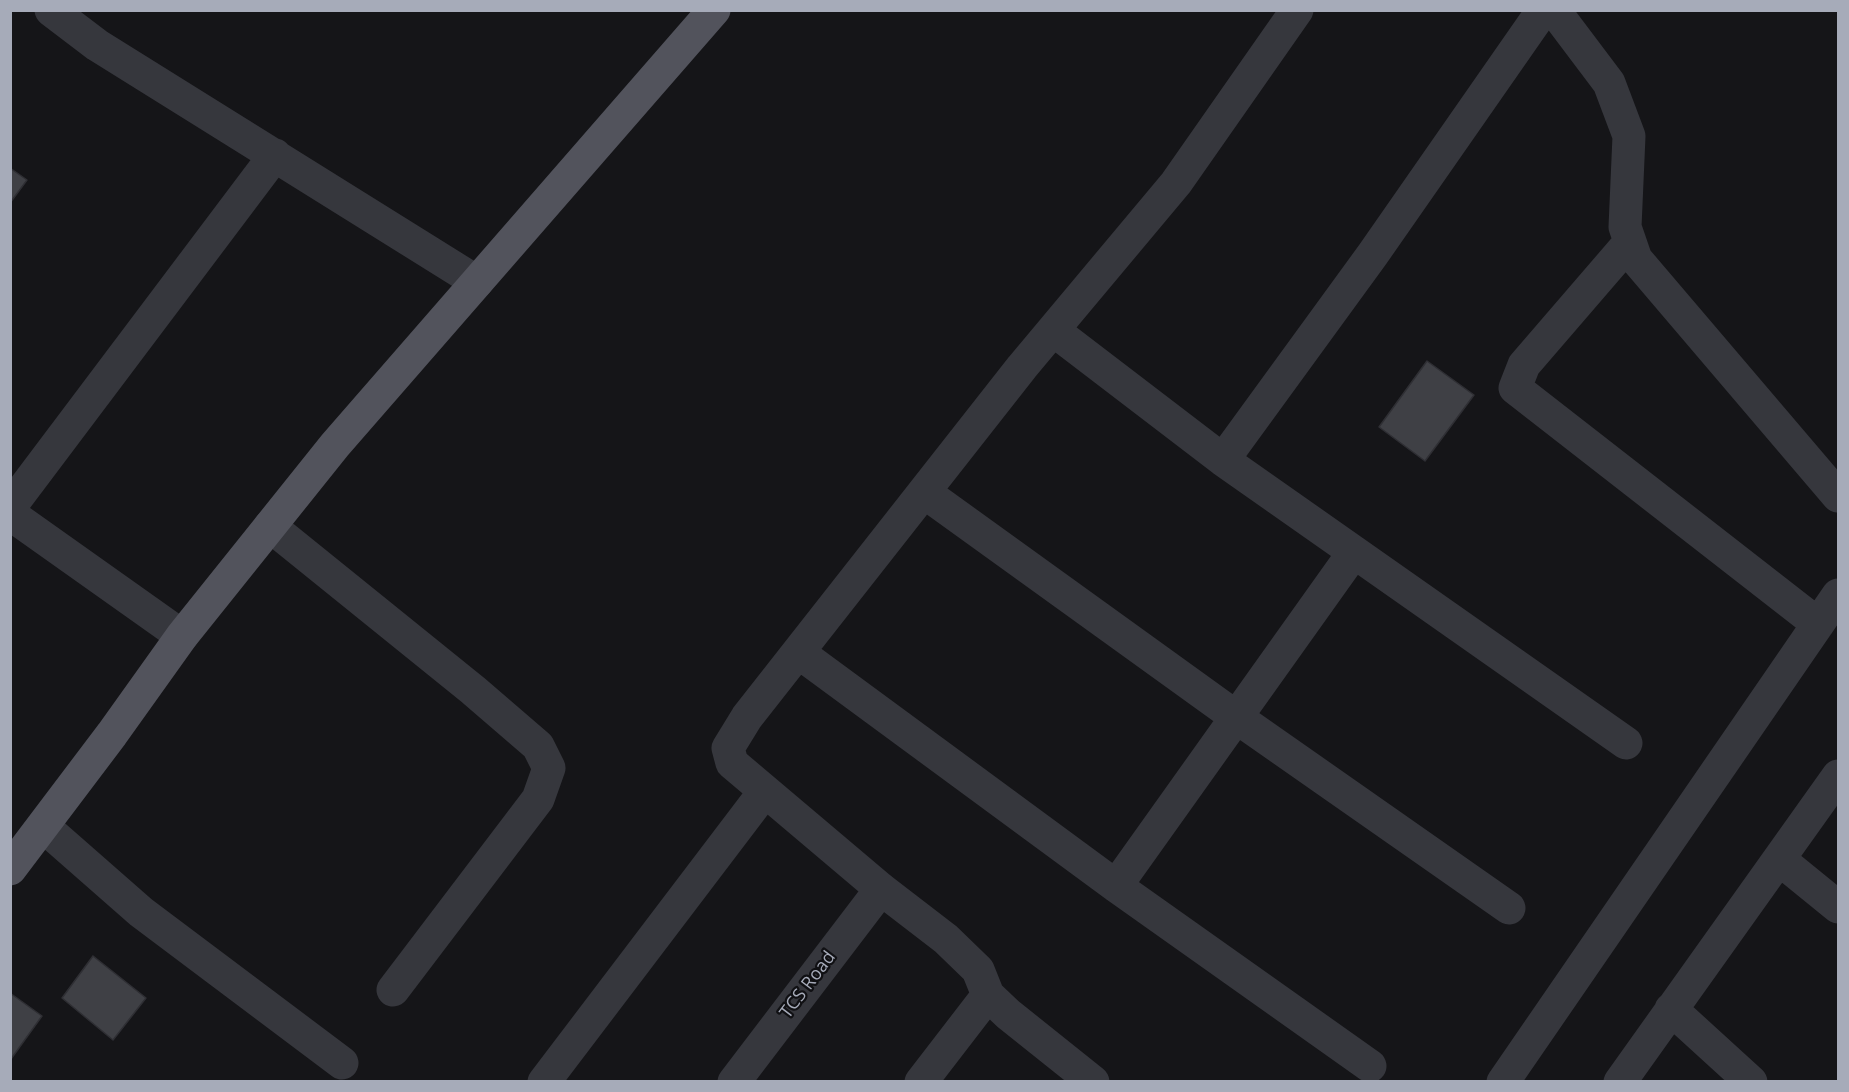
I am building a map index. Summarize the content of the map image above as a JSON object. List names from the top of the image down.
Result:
{
  "streets": {
    "street": ["TCS Road"]
  }
}
